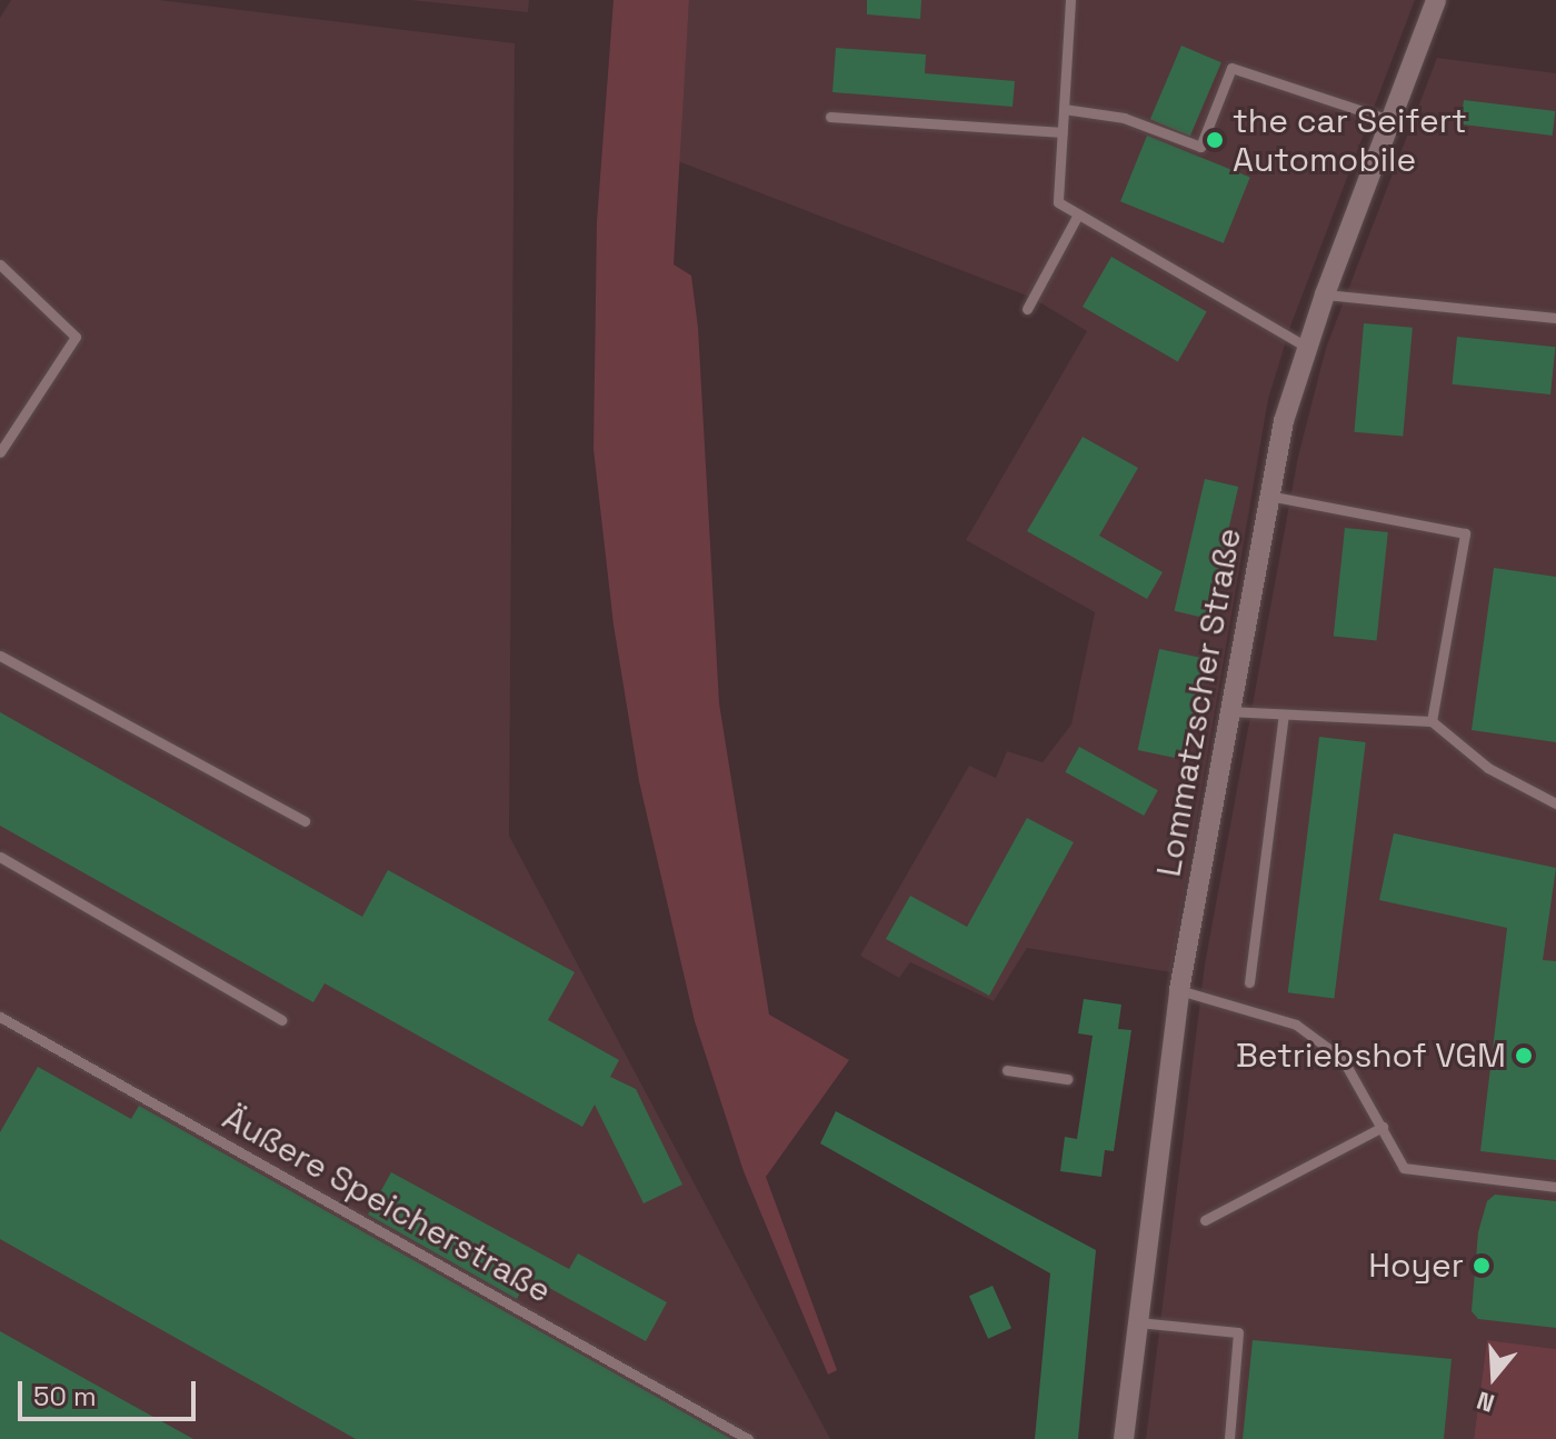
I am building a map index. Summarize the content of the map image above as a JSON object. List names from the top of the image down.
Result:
{
  "streets": {
    "street": ["Lommatzscher Straße"],
    "lane": ["Äußere Speicherstraße"]
  },
  "places": ["the car Seifert Automobile", "Betriebshof VGM", "Hoyer"],
  "scale_bar": "50 m",
  "north": "bottom"
}
